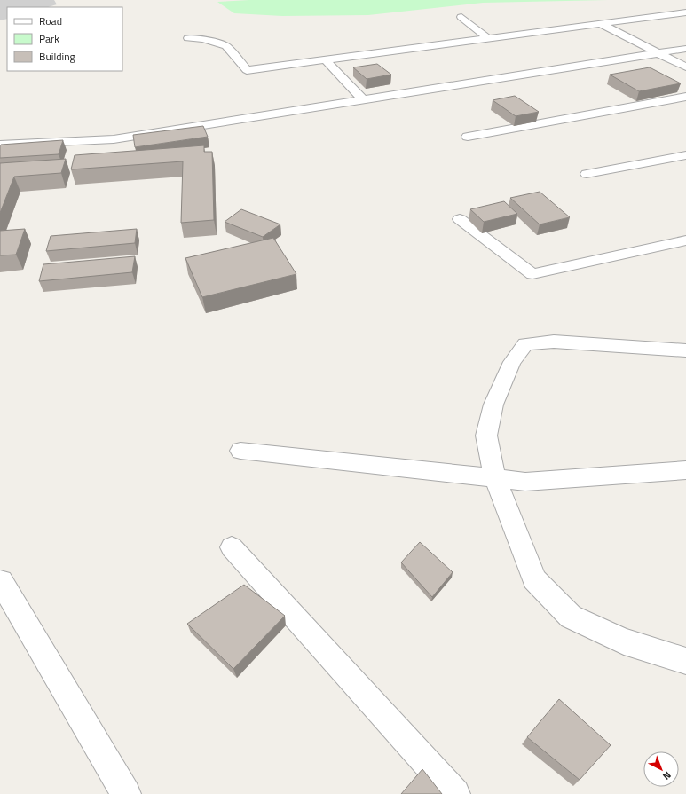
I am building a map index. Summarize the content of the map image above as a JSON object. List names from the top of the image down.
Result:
{
  "legend": ["Road", "Park", "Building"],
  "north": "bottom right"
}
